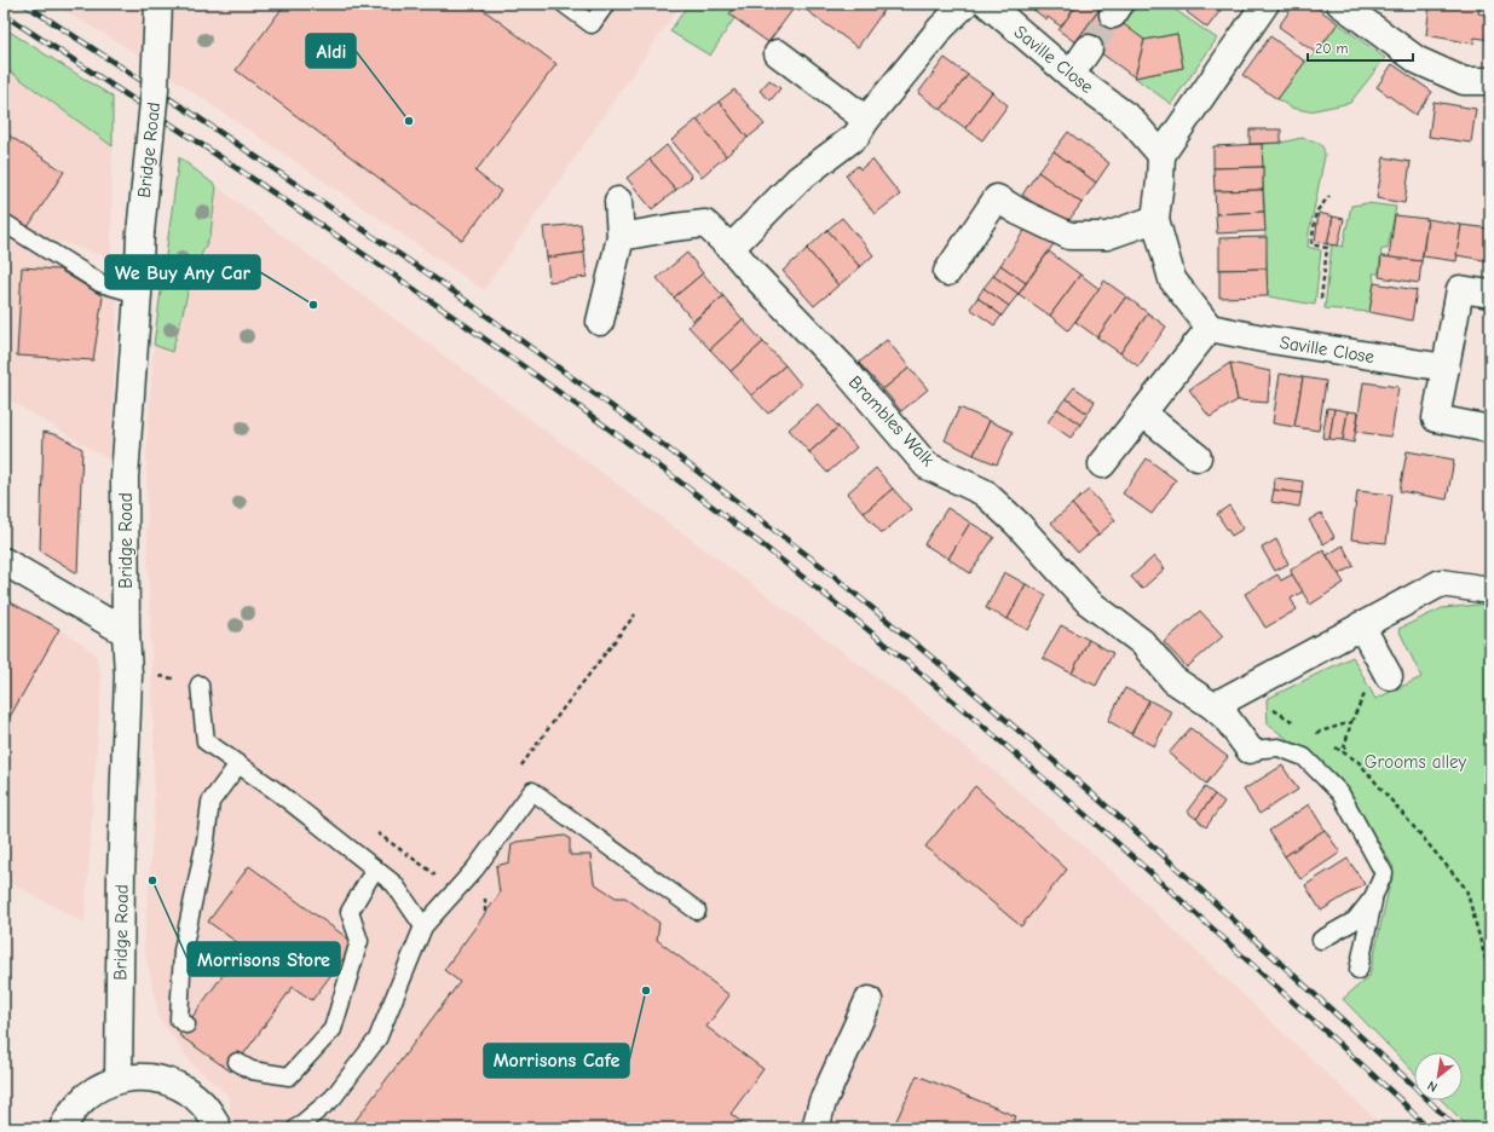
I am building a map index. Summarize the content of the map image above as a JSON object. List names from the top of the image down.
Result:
{
  "streets": {
    "street": ["Saville Close", "Bridge Road", "Brambles Walk"]
  },
  "parks": ["Grooms alley"],
  "places": [
    "Aldi",
    "We Buy Any Car",
    "Morrisons Store",
    "Morrisons Cafe"
  ],
  "scale_bar": "20 m",
  "north": "bottom left"
}
